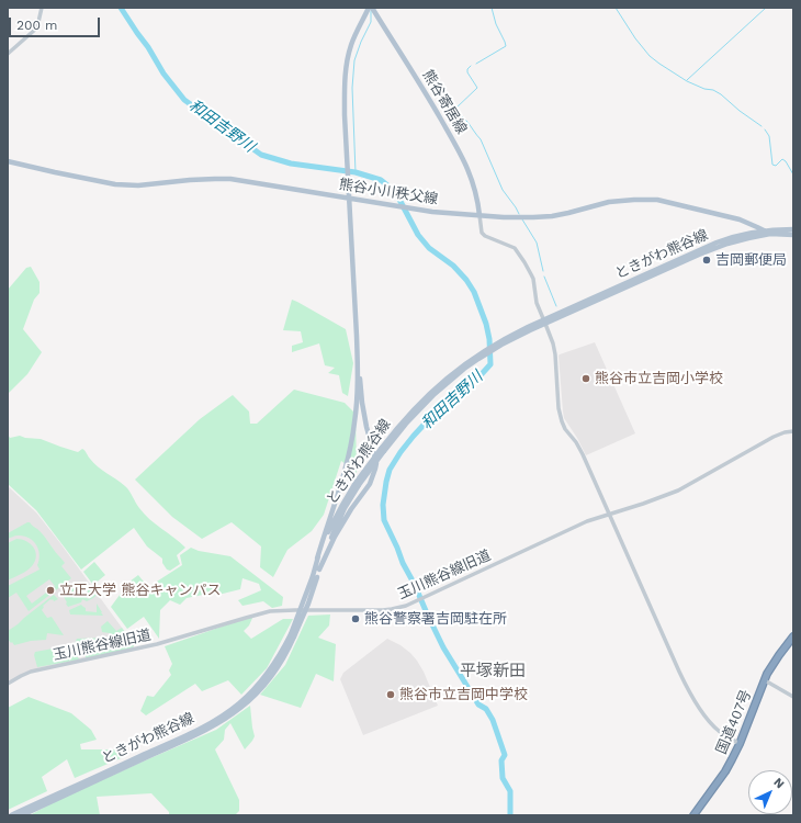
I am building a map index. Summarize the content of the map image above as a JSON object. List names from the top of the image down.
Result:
{
  "streets": {
    "highway": ["国道407号"],
    "main road": ["熊谷寄居線", "熊谷小川秩父線", "ときがわ熊谷線"],
    "street": ["玉川熊谷線旧道"]
  },
  "crossings": [
    ["熊谷寄居線", "熊谷小川秩父線"],
    ["熊谷小川秩父線", "ときがわ熊谷線"]
  ],
  "districts": ["平塚新田"],
  "water": ["和田吉野川"],
  "places": [
    "吉岡郵便局",
    "熊谷市立吉岡小学校",
    "立正大学 熊谷キャンパス",
    "熊谷警察署吉岡駐在所",
    "熊谷市立吉岡中学校"
  ],
  "scale_bar": "200 m",
  "north": "top right"
}
